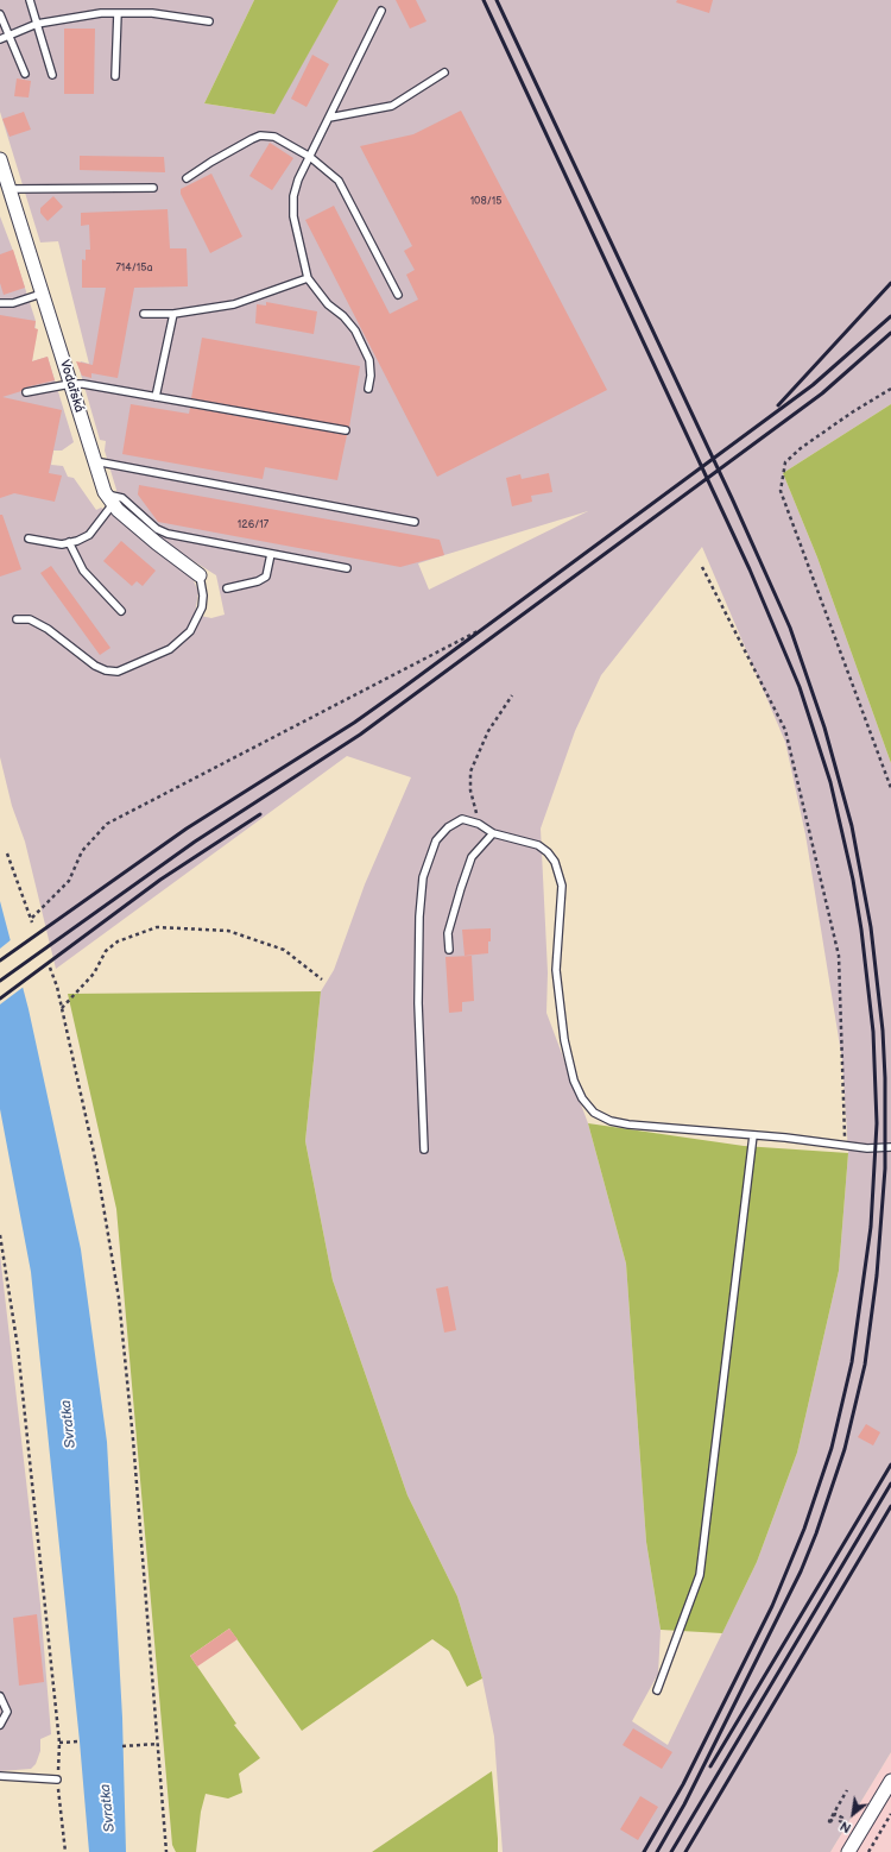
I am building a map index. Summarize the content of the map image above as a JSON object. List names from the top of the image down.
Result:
{
  "streets": {
    "street": ["Vodařská"]
  },
  "water": ["Svratka"],
  "house_numbers": ["108/15", "714/15a", "126/17"],
  "north": "bottom left"
}
